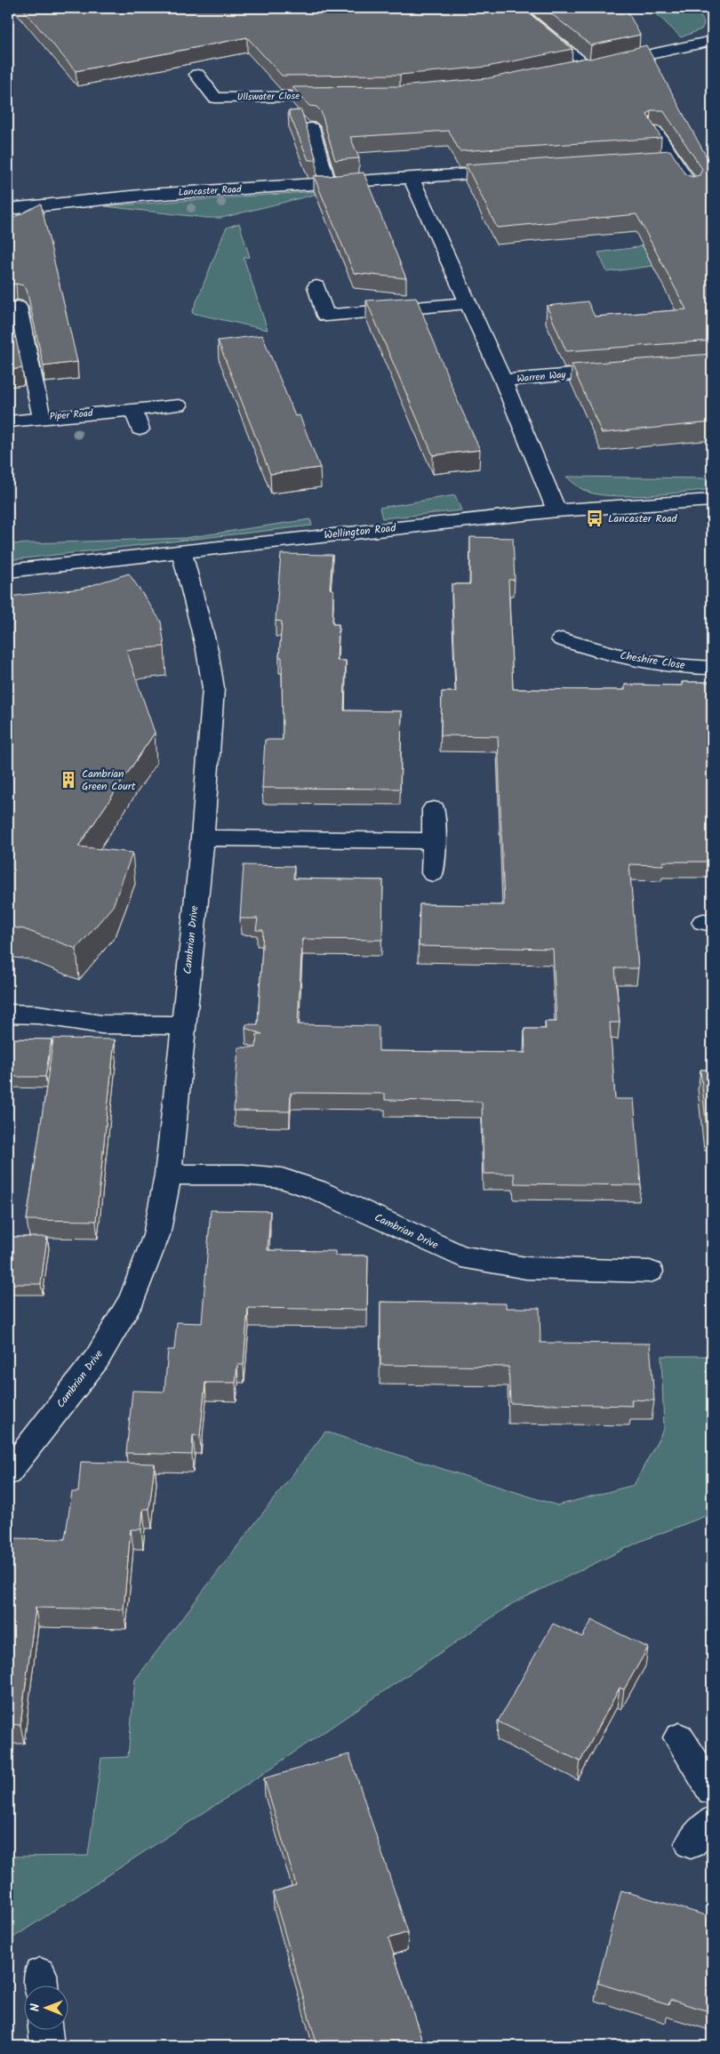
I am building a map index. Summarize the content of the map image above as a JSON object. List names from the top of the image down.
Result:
{
  "streets": {
    "street": [
      "Ullswater Close",
      "Lancaster Road",
      "Warren Way",
      "Piper Road",
      "Wellington Road",
      "Cheshire Close",
      "Cambrian Drive"
    ]
  },
  "crossings": [
    ["Wellington Road", "Cambrian Drive"]
  ],
  "places": {
    "bus stop": ["Lancaster Road"],
    "building": ["Cambrian Green Court"]
  },
  "north": "left"
}
